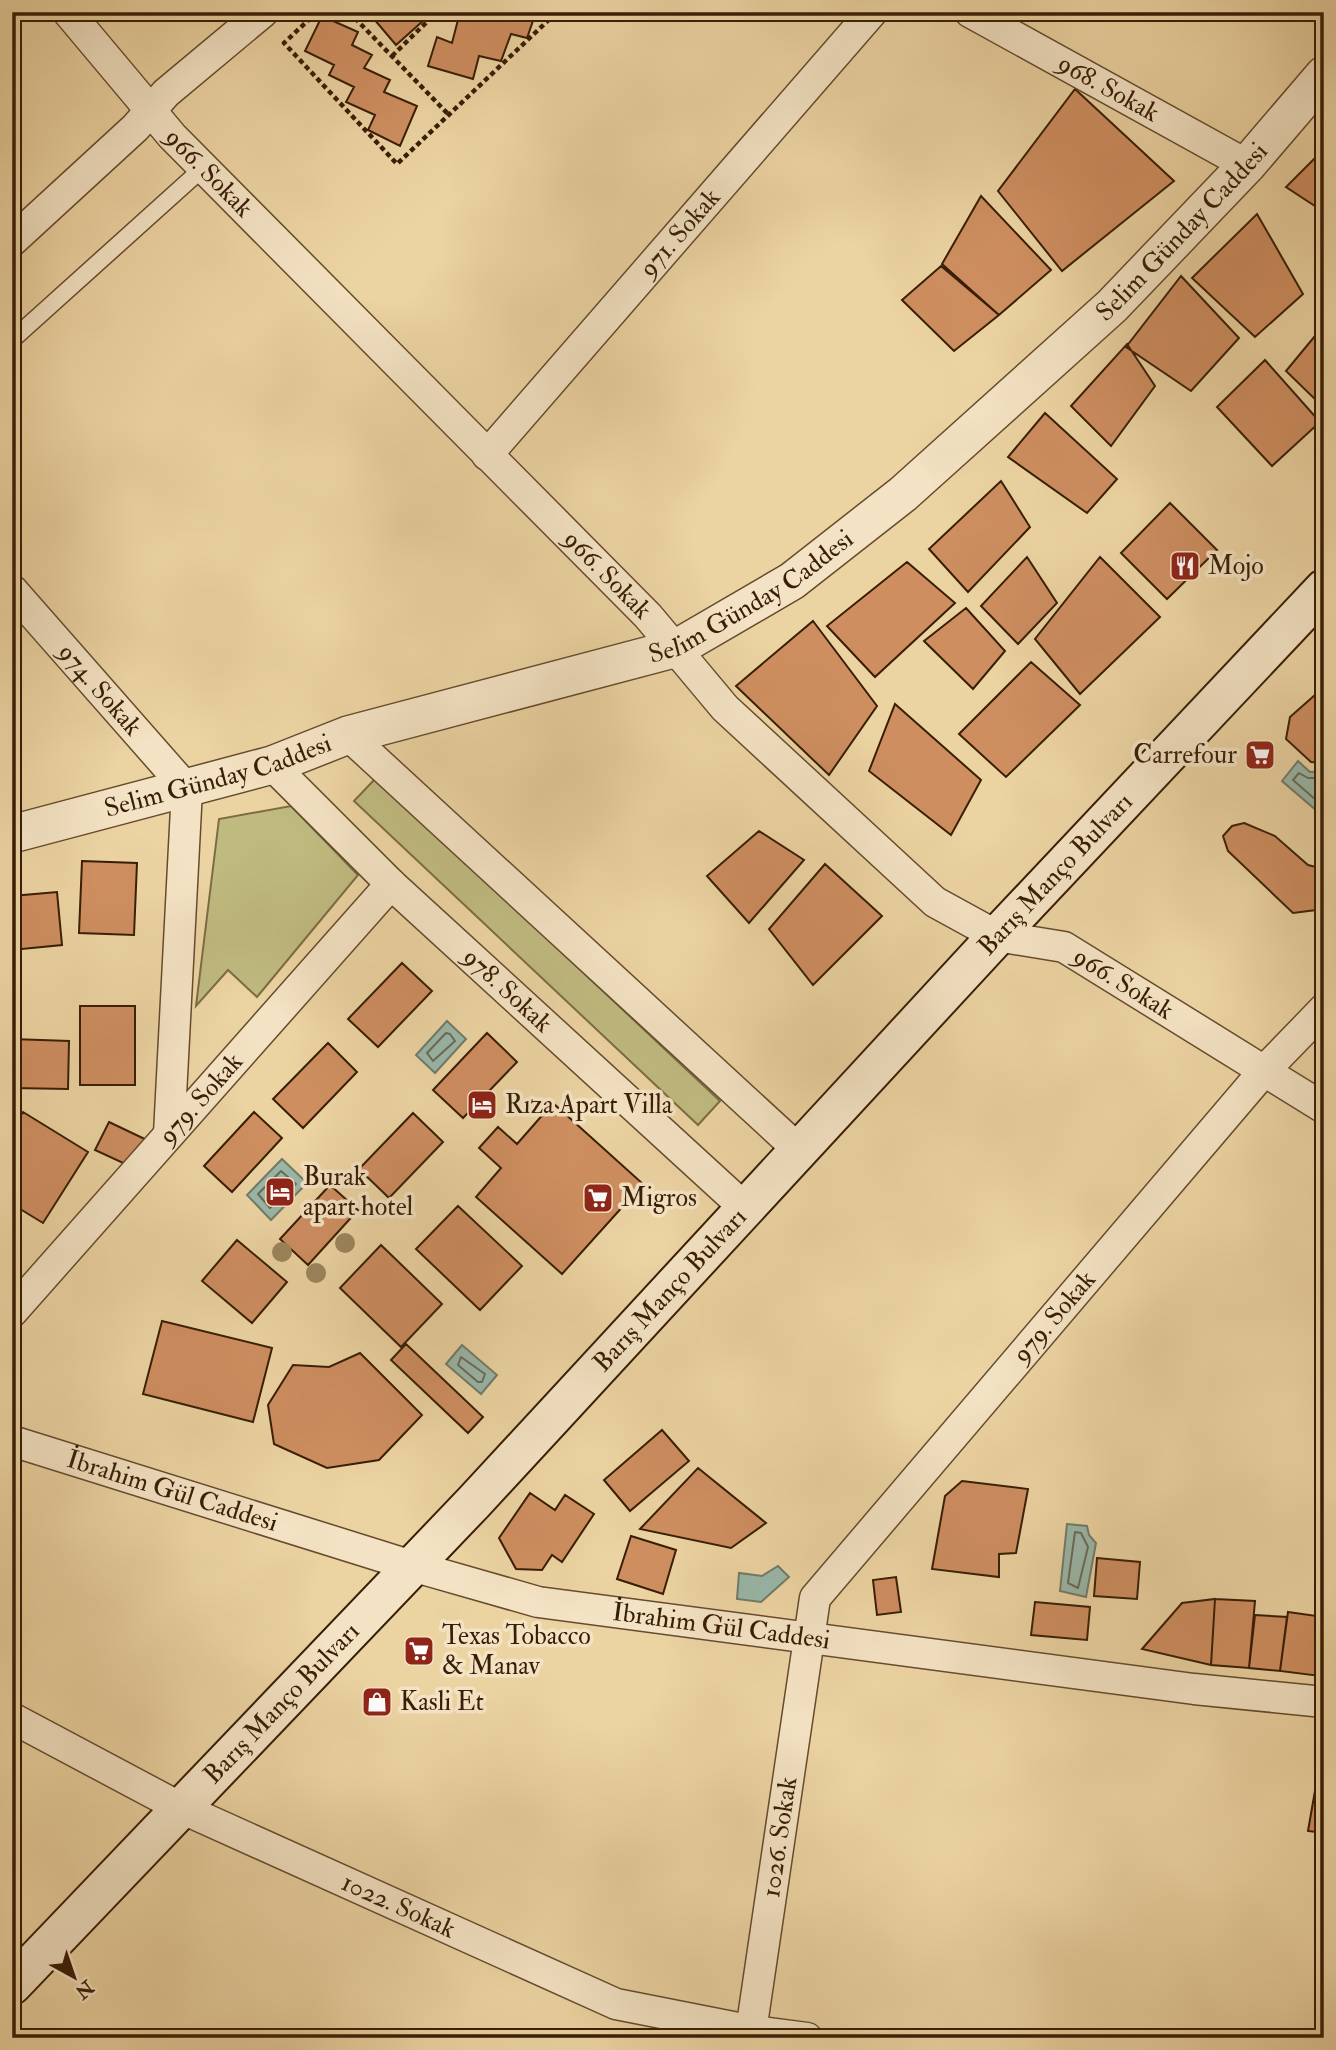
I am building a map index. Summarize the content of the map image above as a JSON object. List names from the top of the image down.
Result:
{
  "streets": {
    "main road": ["Barış Manço Bulvarı"],
    "street": [
      "968. Sokak",
      "966. Sokak",
      "Selim Günday Caddesi",
      "971. Sokak",
      "974. Sokak",
      "978. Sokak",
      "979. Sokak",
      "İbrahim Gül Caddesi",
      "1026. Sokak",
      "1022. Sokak"
    ]
  },
  "crossings": [
    ["968. Sokak", "Selim Günday Caddesi"],
    ["966. Sokak", "Selim Günday Caddesi"],
    ["966. Sokak", "971. Sokak"],
    ["966. Sokak", "Barış Manço Bulvarı"],
    ["966. Sokak", "979. Sokak"],
    ["Selim Günday Caddesi", "974. Sokak"],
    ["Selim Günday Caddesi", "978. Sokak"],
    ["Barış Manço Bulvarı", "978. Sokak"],
    ["Barış Manço Bulvarı", "İbrahim Gül Caddesi"],
    ["Barış Manço Bulvarı", "1022. Sokak"],
    ["978. Sokak", "979. Sokak"],
    ["979. Sokak", "İbrahim Gül Caddesi"],
    ["979. Sokak", "1026. Sokak"],
    ["İbrahim Gül Caddesi", "1026. Sokak"],
    ["1026. Sokak", "1022. Sokak"]
  ],
  "places": {
    "restaurant": ["Mojo"],
    "supermarket": ["Carrefour", "Migros", "Texas Tobacco & Manav"],
    "hotel": ["Rıza Apart Villa", "Burak apart hotel"],
    "shop": ["Kasli Et"]
  },
  "north": "bottom right"
}
